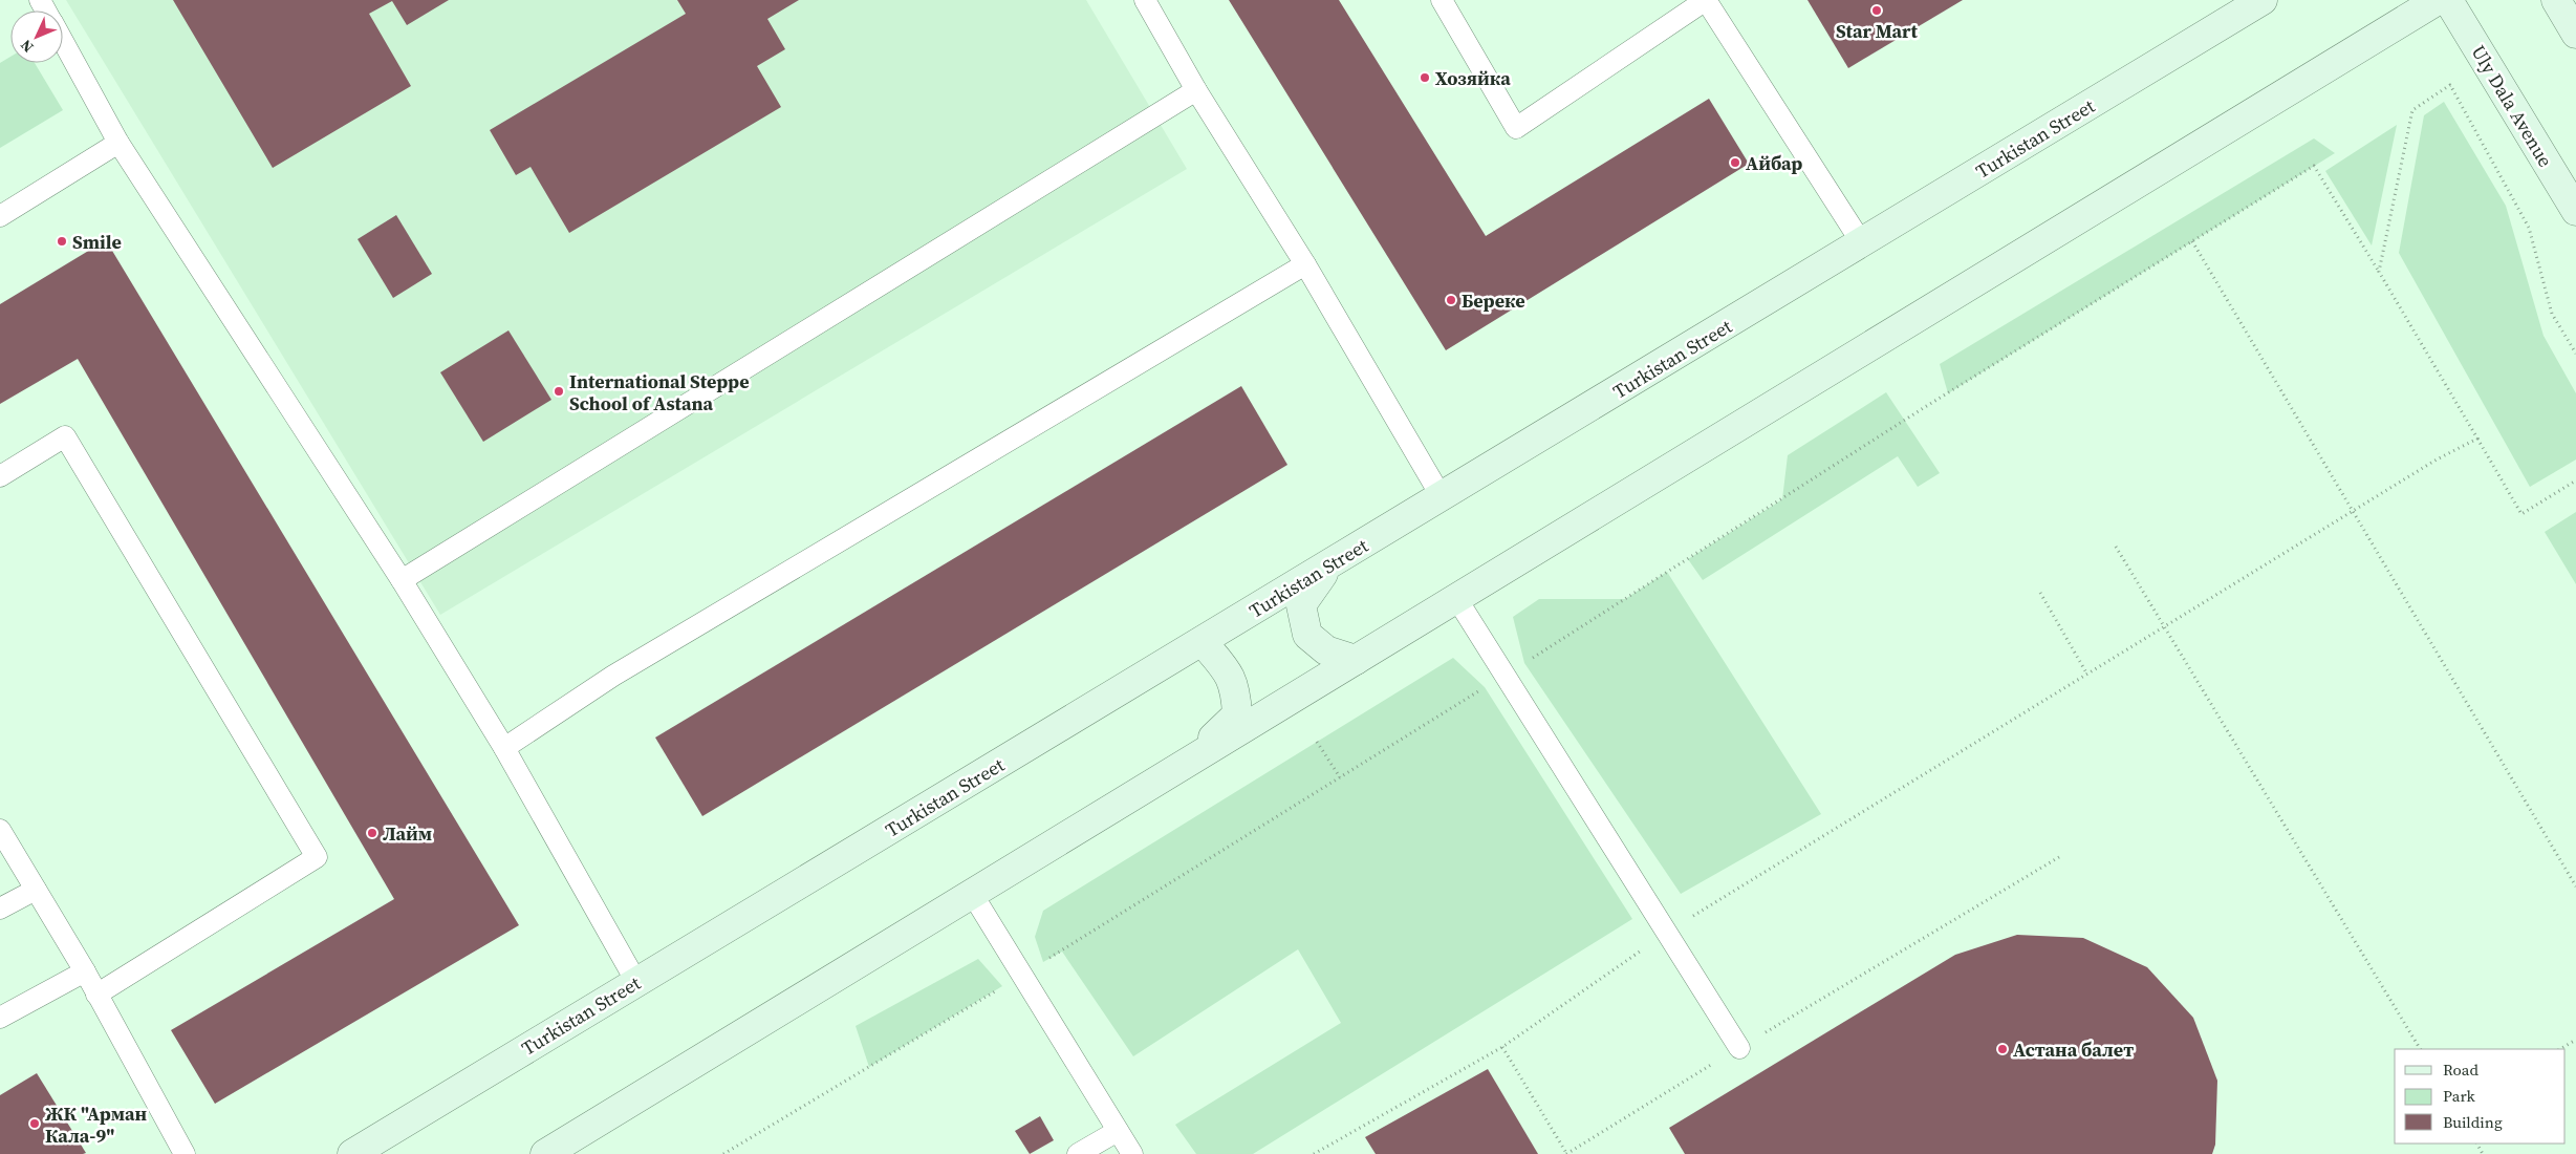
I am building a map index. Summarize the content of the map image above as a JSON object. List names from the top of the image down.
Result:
{
  "streets": {
    "main road": ["Uly Dala Avenue", "Turkistan Street"]
  },
  "places": [
    "Star Mart",
    "Хозяйка",
    "Айбар",
    "Smile",
    "Береке",
    "International Steppe School of Astana",
    "Лайм",
    "Астана балет",
    "ЖК \"Арман Кала-9\""
  ],
  "legend": ["Road", "Park", "Building"],
  "north": "bottom left"
}
